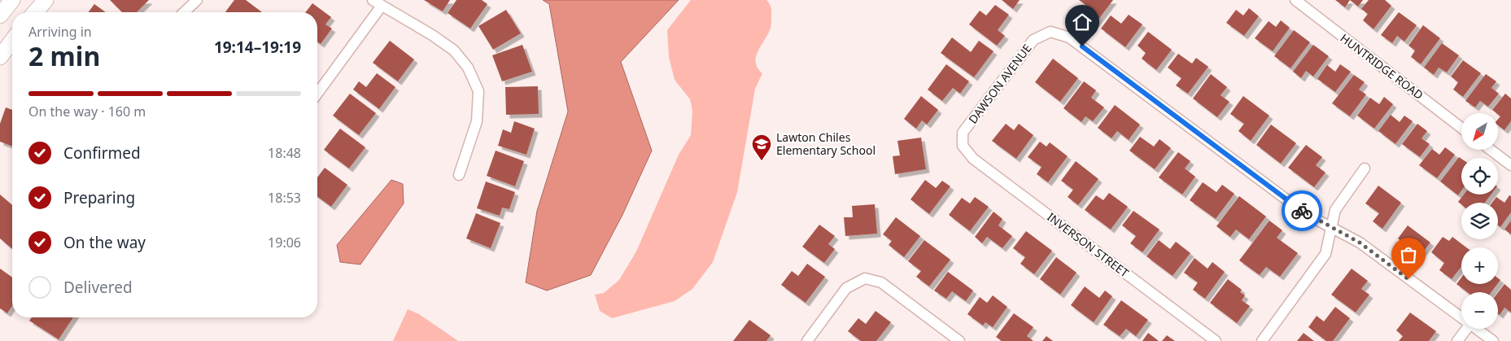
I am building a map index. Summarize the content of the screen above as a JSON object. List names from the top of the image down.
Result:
{
  "streets": {
    "street": ["HUNTRIDGE ROAD", "DAWSON AVENUE", "INVERSON STREET"]
  },
  "crossings": [
    ["DAWSON AVENUE", "INVERSON STREET"]
  ],
  "places": {
    "school or university": ["Lawton Chiles Elementary School"]
  },
  "north": "bottom left",
  "page": {
    "heading": ["2 min", "Arriving in", "19:14–19:19"],
    "bar": "On the way · 160 m",
    "map_buttons": ["+", "−"],
    "list": [
      ["Confirmed", "18:48"],
      ["Preparing", "18:53"],
      ["On the way", "19:06"],
      "Delivered"
    ]
  }
}
